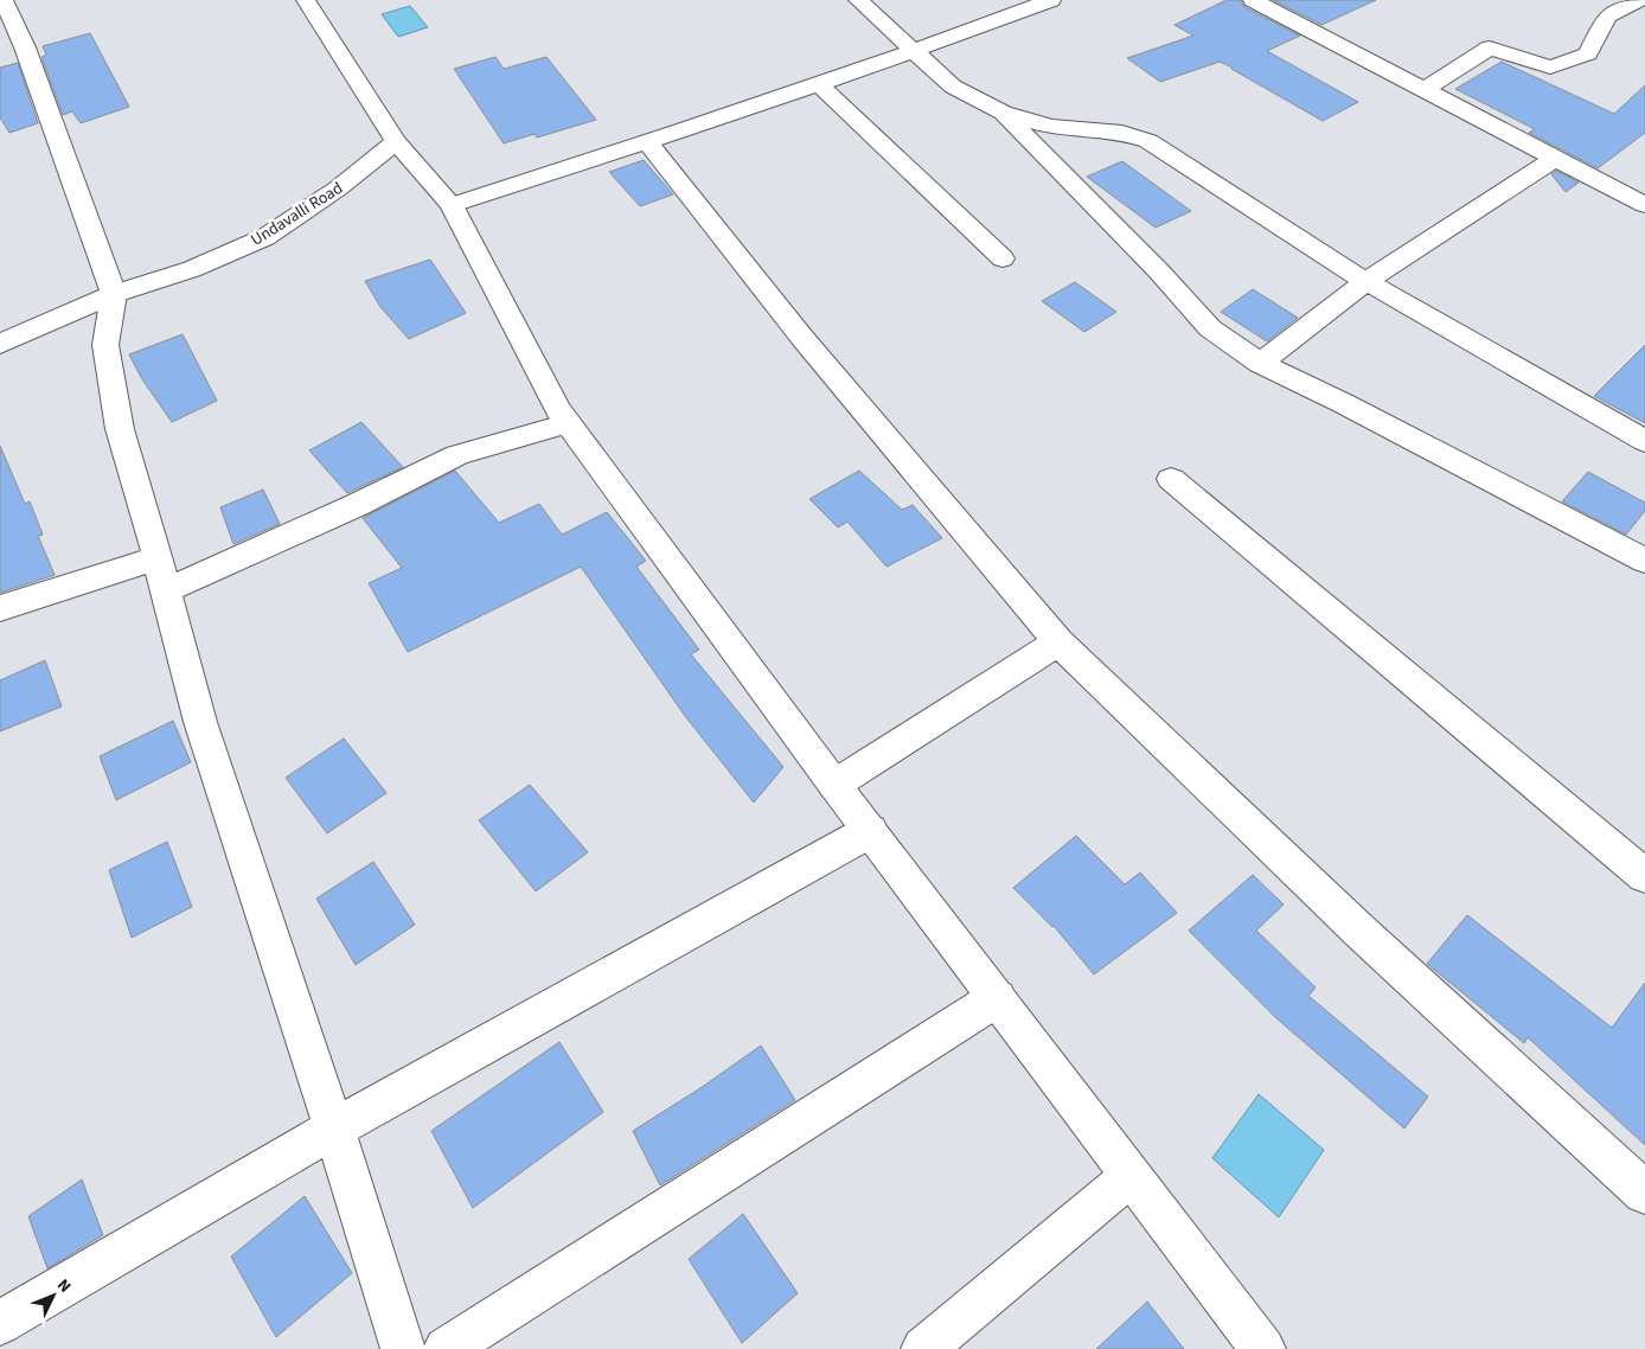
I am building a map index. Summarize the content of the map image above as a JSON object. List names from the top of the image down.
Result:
{
  "streets": {
    "street": ["Undavalli Road"]
  },
  "north": "top right"
}
